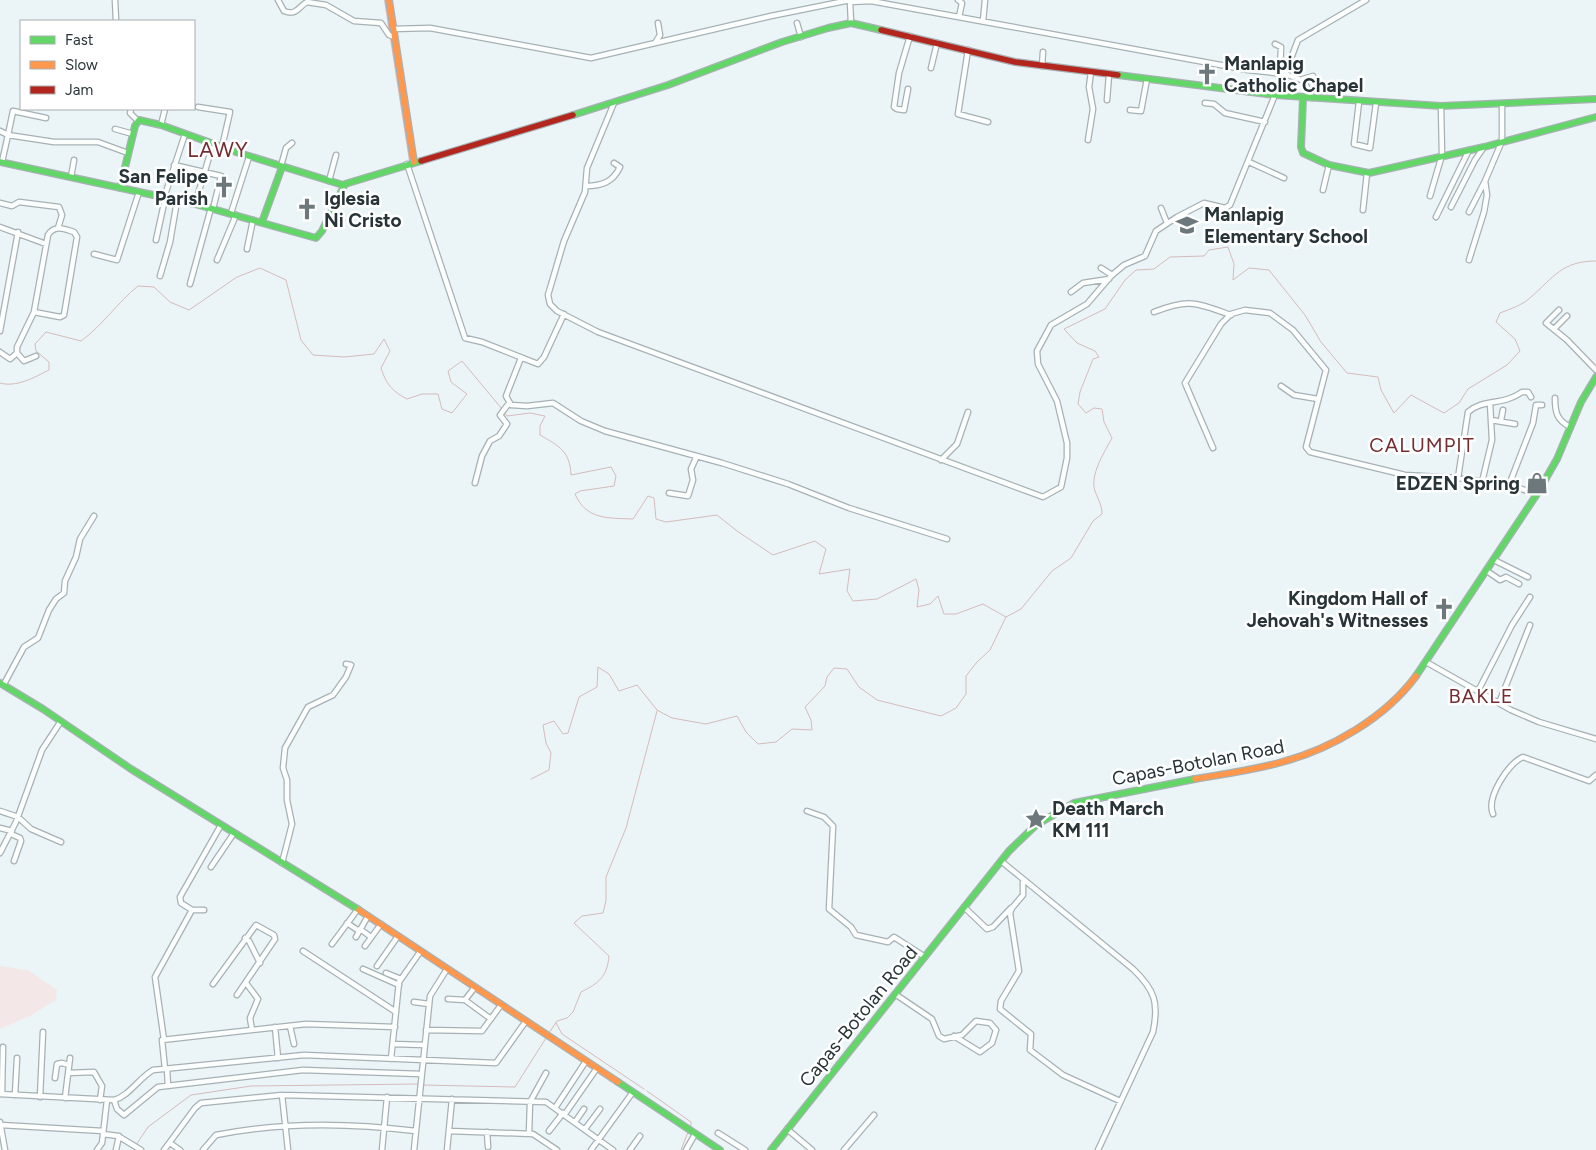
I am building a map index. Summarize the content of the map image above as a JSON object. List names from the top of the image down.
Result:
{
  "streets": {
    "main road": ["Capas-Botolan Road"]
  },
  "districts": ["LAWY", "CALUMPIT", "BAKLE"],
  "places": {
    "church": [
      "Manlapig Catholic Chapel",
      "San Felipe Parish",
      "Iglesia Ni Cristo",
      "Kingdom Hall of Jehovah's Witnesses"
    ],
    "school or university": ["Manlapig Elementary School"],
    "shop": ["EDZEN Spring"],
    "place": ["Death March KM 111"]
  },
  "legend": ["Fast", "Slow", "Jam"]
}
